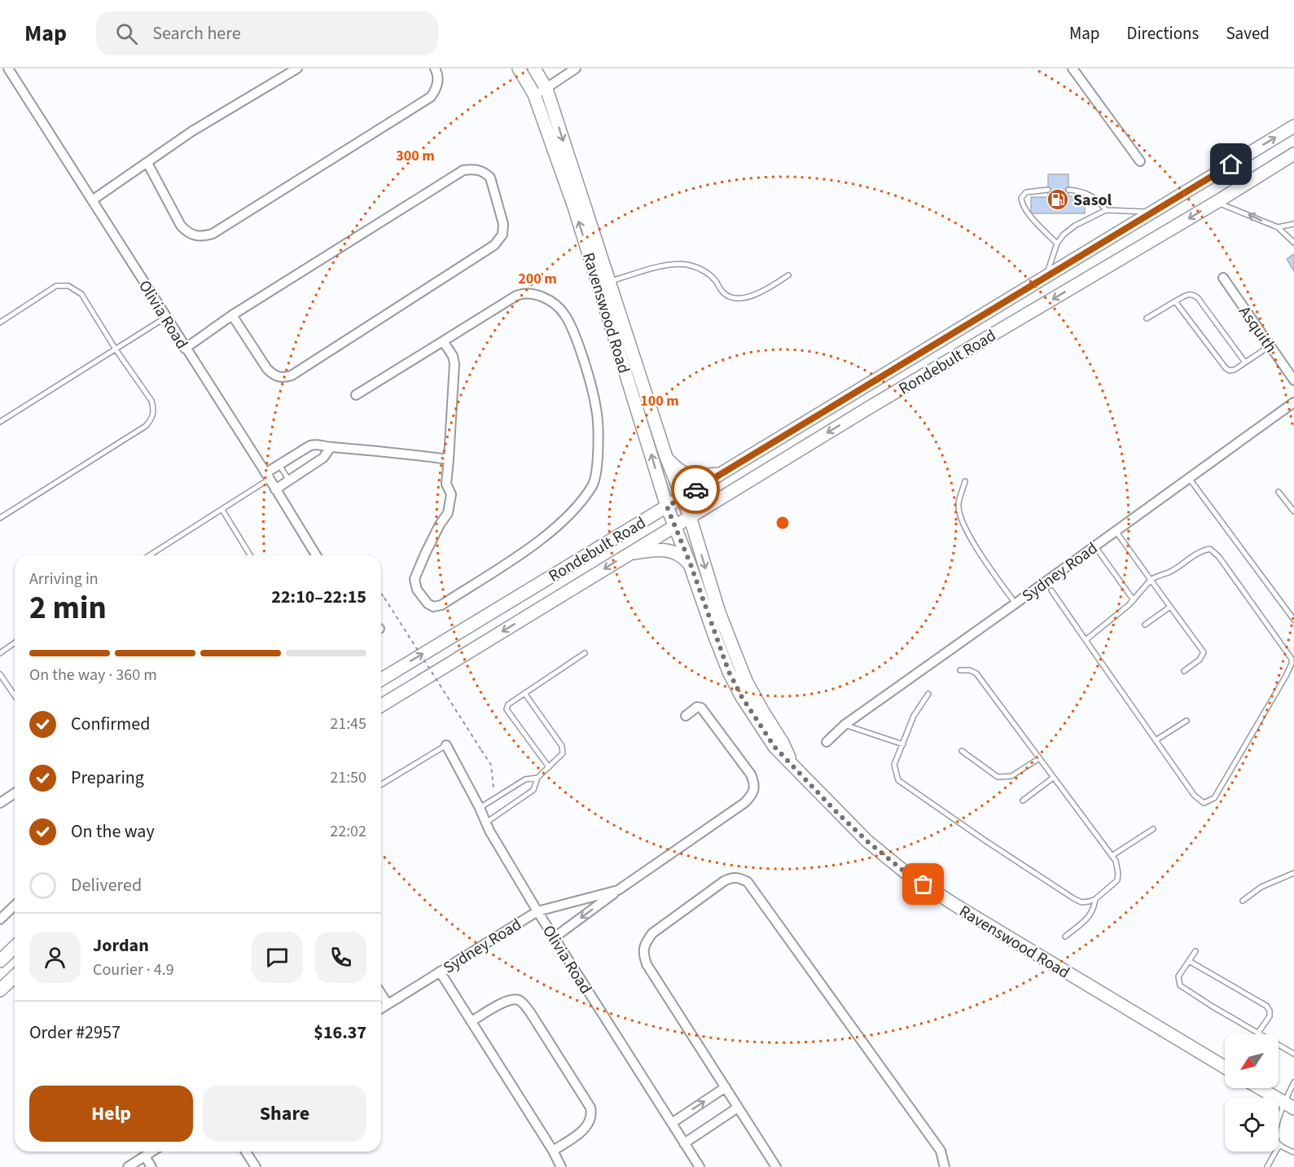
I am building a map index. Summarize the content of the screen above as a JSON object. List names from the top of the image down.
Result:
{
  "streets": {
    "main road": ["Ravenswood Road", "Rondebult Road"],
    "street": ["Olivia Road", "Asquith", "Sydney Road"]
  },
  "crossings": [
    ["Ravenswood Road", "Rondebult Road"],
    ["Olivia Road", "Sydney Road"]
  ],
  "places": {
    "fuel station": ["Sasol"]
  },
  "north": "bottom left",
  "page": {
    "header": "Map",
    "search": "Search here",
    "nav": ["Map", "Directions", "Saved"],
    "heading": ["2 min", "Arriving in", "22:10–22:15"],
    "panel": [
      "Jordan",
      "Courier · 4.9",
      "Order #2957",
      "$16.37"
    ],
    "bar": "On the way · 360 m",
    "list": [
      ["Confirmed", "21:45"],
      ["Preparing", "21:50"],
      ["On the way", "22:02"],
      "Delivered"
    ],
    "buttons": ["Help", "Share"]
  },
  "rings": ["300 m", "200 m", "100 m"]
}
